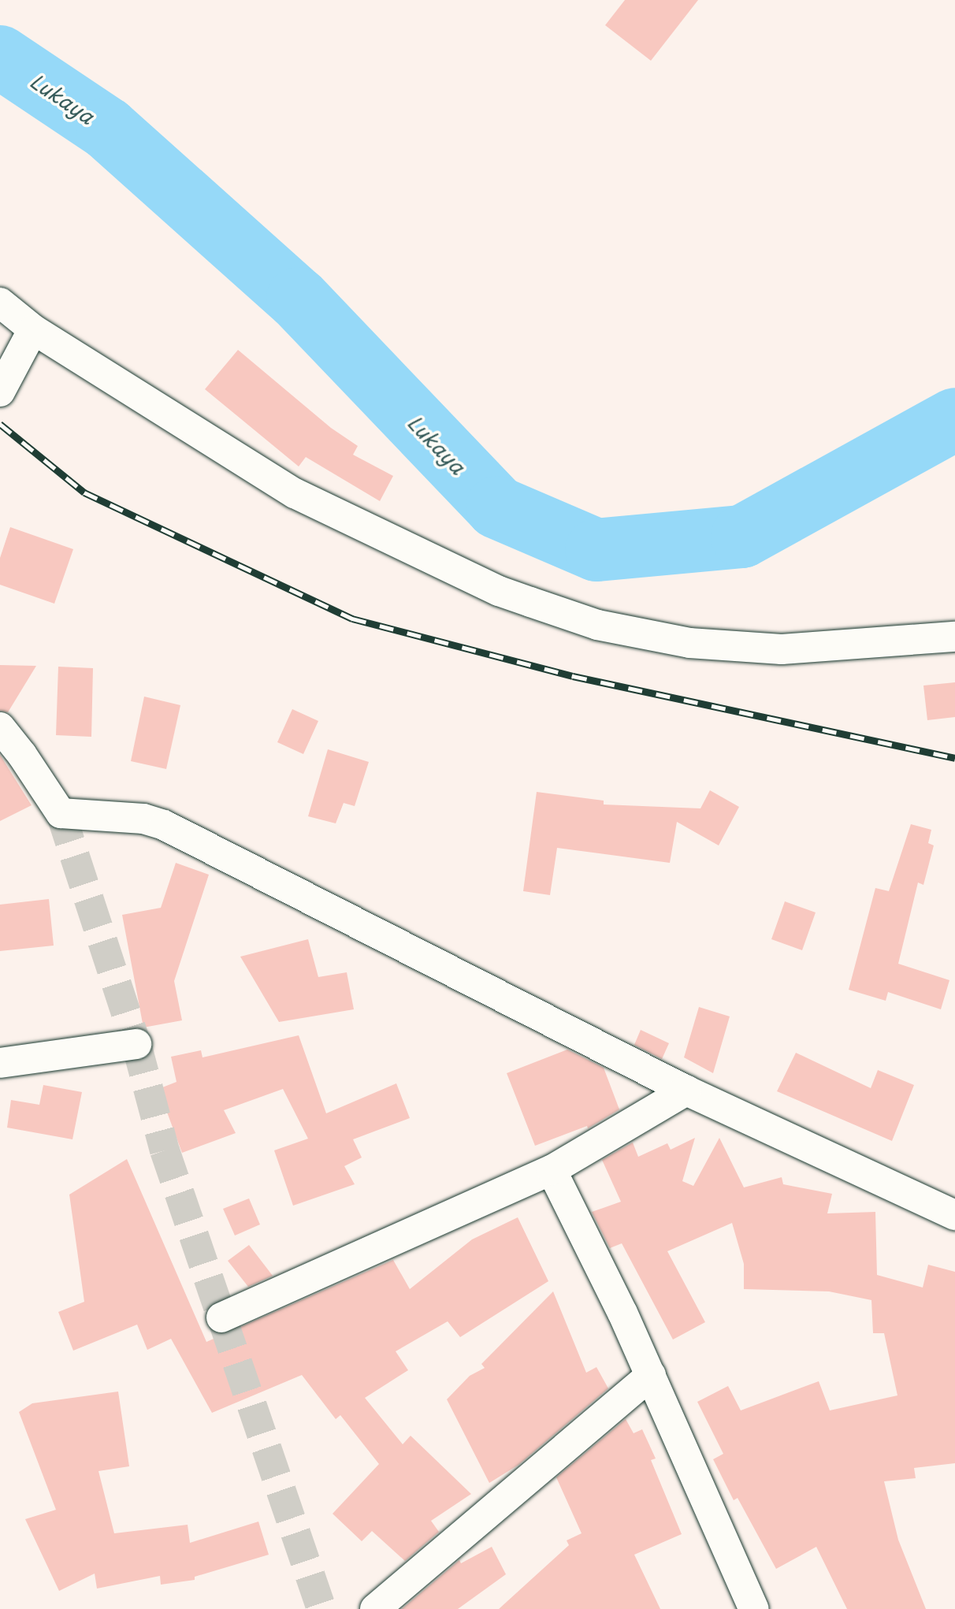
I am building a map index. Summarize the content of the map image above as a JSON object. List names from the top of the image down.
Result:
{
  "water": ["Lukaya"]
}
